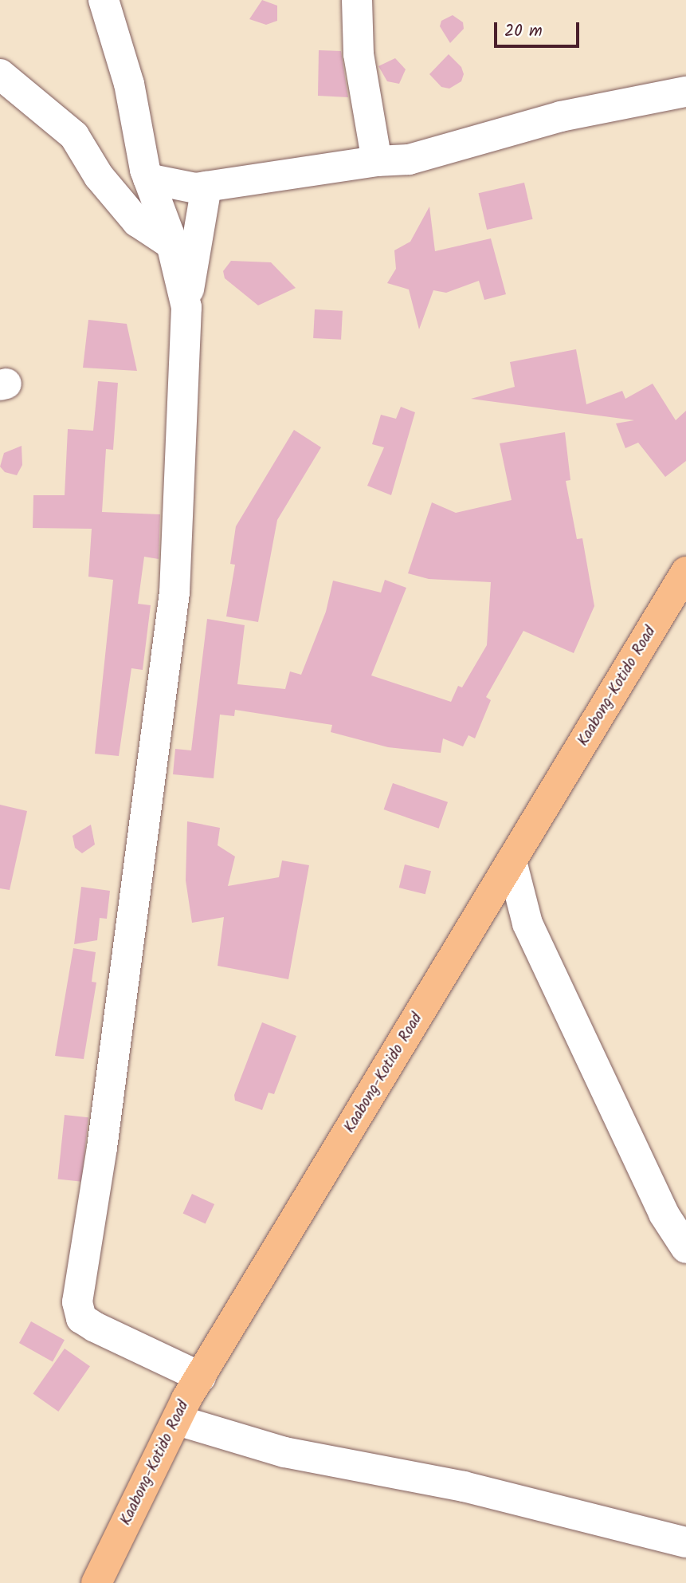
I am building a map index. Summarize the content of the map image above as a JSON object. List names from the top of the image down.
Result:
{
  "streets": {
    "main road": ["Kaabong-Kotido Road"]
  },
  "scale_bar": "20 m"
}
